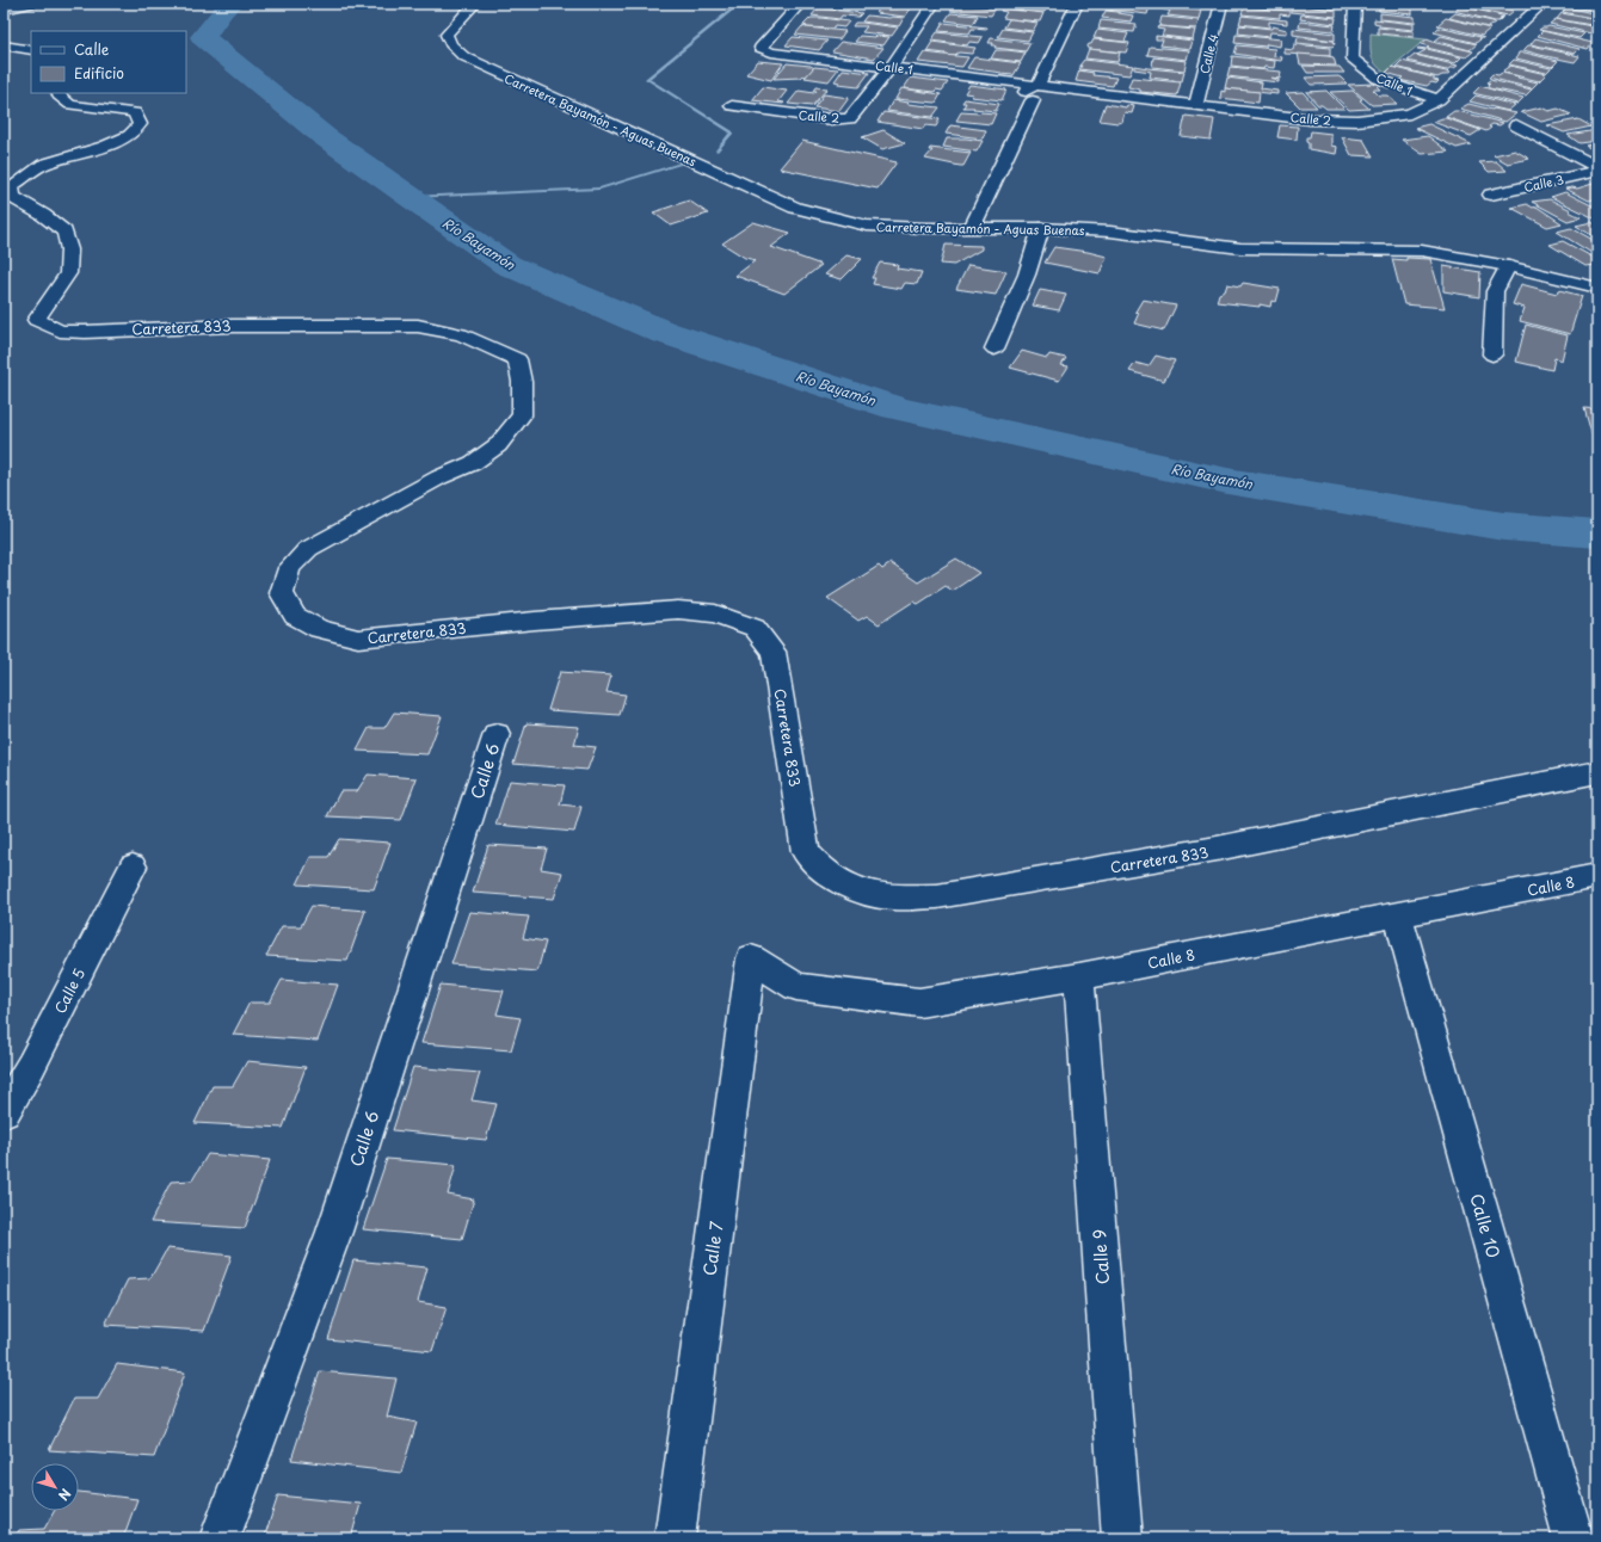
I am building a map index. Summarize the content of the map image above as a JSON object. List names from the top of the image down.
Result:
{
  "streets": {
    "street": [
      "Calle 4",
      "Calle 1",
      "Calle 2",
      "Carretera Bayamón - Aguas Buenas",
      "Calle 3",
      "Carretera 833",
      "Calle 6",
      "Calle 8",
      "Calle 5",
      "Calle 10",
      "Calle 7",
      "Calle 9"
    ]
  },
  "crossings": [
    ["Calle 4", "Calle 2"],
    ["Calle 1", "Calle 2"],
    ["Calle 8", "Calle 10"],
    ["Calle 8", "Calle 7"],
    ["Calle 8", "Calle 9"]
  ],
  "water": ["Río Bayamón"],
  "legend": ["Calle", "Edificio"],
  "north": "bottom right"
}
